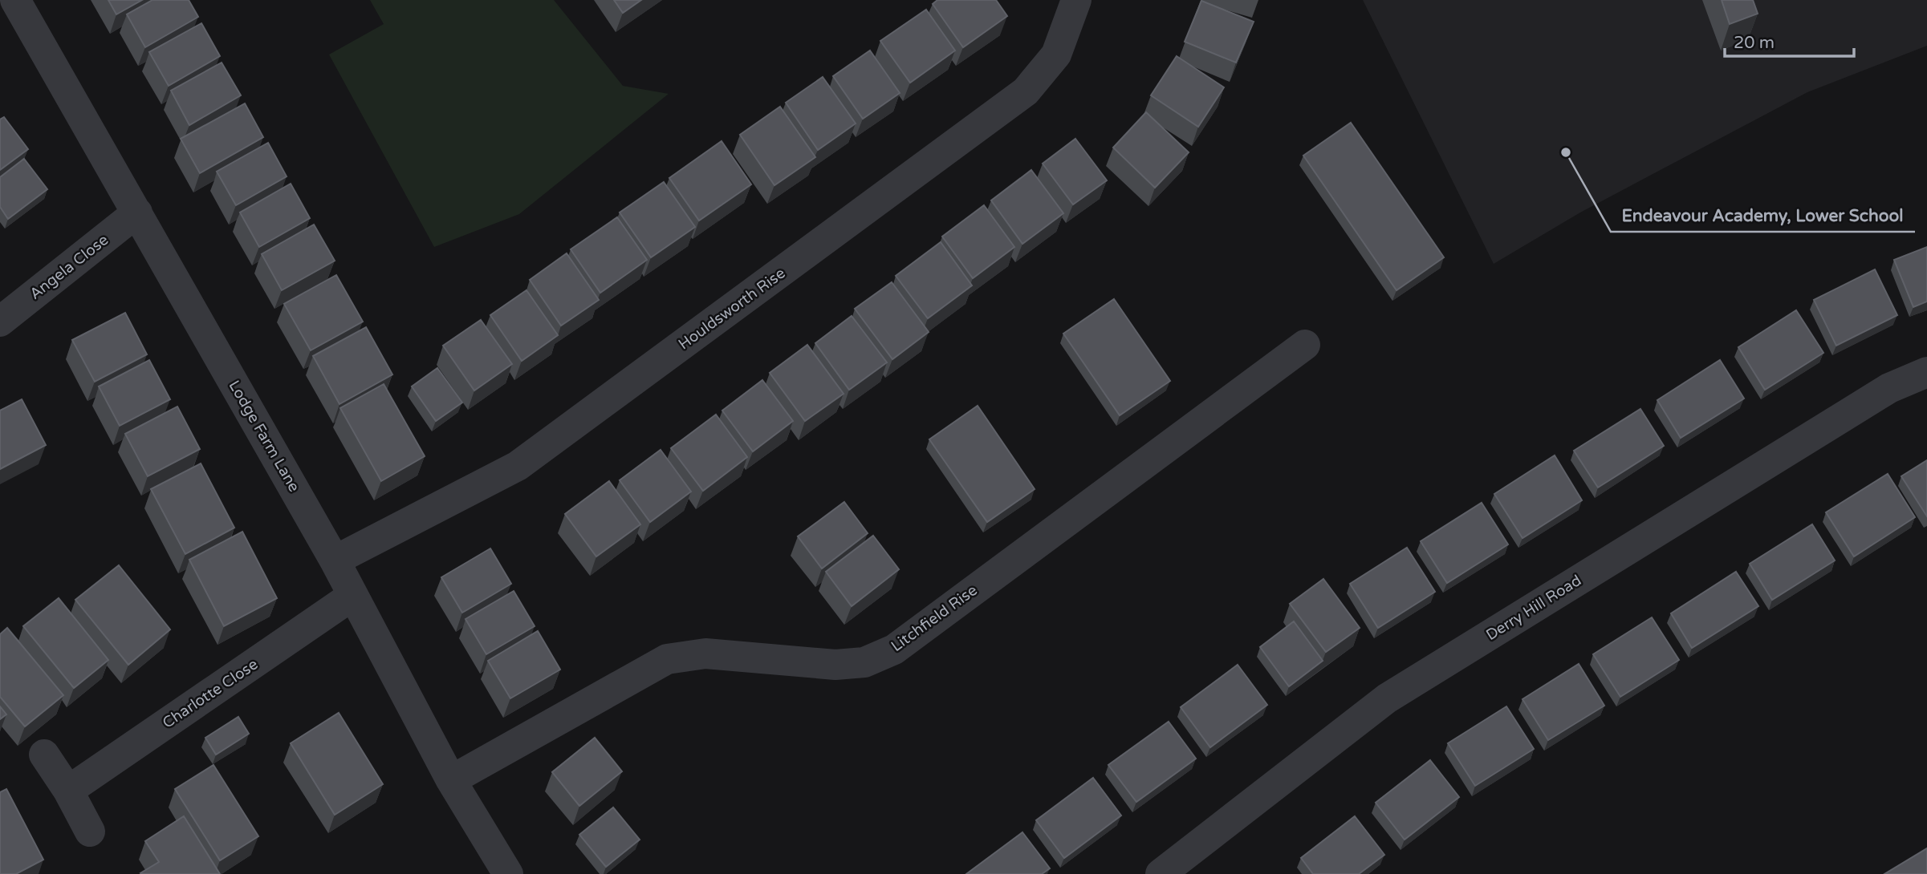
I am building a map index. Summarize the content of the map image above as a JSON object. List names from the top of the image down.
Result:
{
  "streets": {
    "street": [
      "Angela Close",
      "Houldsworth Rise",
      "Lodge Farm Lane",
      "Derry Hill Road",
      "Litchfield Rise",
      "Charlotte Close"
    ]
  },
  "crossings": [
    ["Angela Close", "Lodge Farm Lane"],
    ["Houldsworth Rise", "Lodge Farm Lane"],
    ["Lodge Farm Lane", "Litchfield Rise"],
    ["Lodge Farm Lane", "Charlotte Close"]
  ],
  "places": ["Endeavour Academy, Lower School"],
  "scale_bar": "20 m"
}
